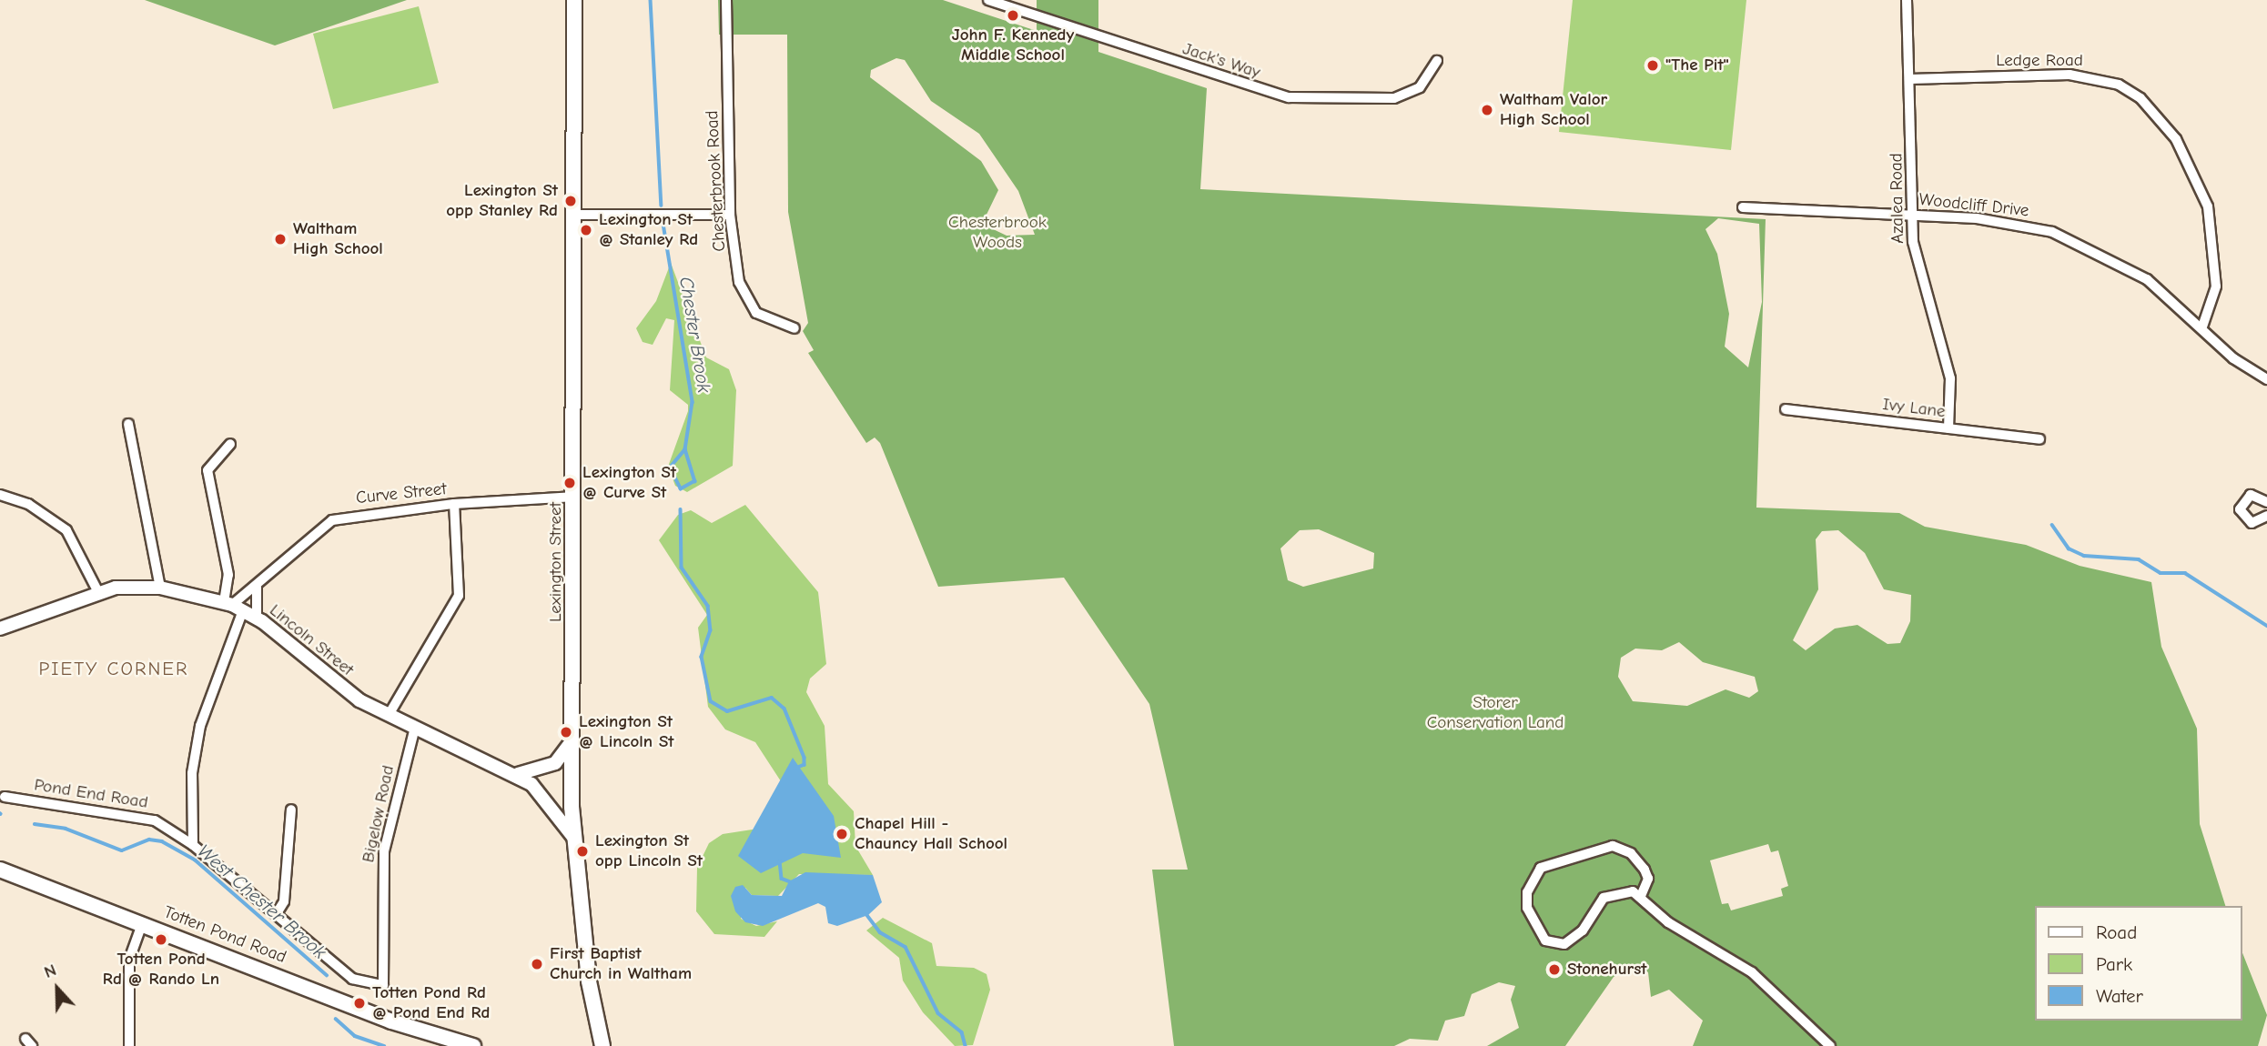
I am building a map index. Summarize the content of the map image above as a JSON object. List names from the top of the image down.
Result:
{
  "streets": {
    "main road": ["Lexington Street", "Totten Pond Road"],
    "street": [
      "Jack's Way",
      "Ledge Road",
      "Chesterbrook Road",
      "Azalea Road",
      "Woodcliff Drive",
      "Ivy Lane",
      "Curve Street",
      "Lincoln Street",
      "Pond End Road",
      "Bigelow Road"
    ]
  },
  "crossings": [
    ["Ledge Road", "Azalea Road"],
    ["Ledge Road", "Woodcliff Drive"],
    ["Azalea Road", "Woodcliff Drive"],
    ["Azalea Road", "Ivy Lane"],
    ["Curve Street", "Lexington Street"],
    ["Curve Street", "Lincoln Street"],
    ["Lexington Street", "Lincoln Street"],
    ["Lincoln Street", "Bigelow Road"],
    ["Pond End Road", "Bigelow Road"]
  ],
  "districts": ["PIETY CORNER"],
  "water": ["Chester Brook", "West Chester Brook"],
  "parks": ["Chesterbrook Woods", "Storer Conservation Land"],
  "places": [
    "John F. Kennedy Middle School",
    "\"The Pit\"",
    "Waltham Valor High School",
    "Lexington St opp Stanley Rd",
    "Lexington St @ Stanley Rd",
    "Waltham High School",
    "Lexington St @ Curve St",
    "Lexington St @ Lincoln St",
    "Chapel Hill - Chauncy Hall School",
    "Lexington St opp Lincoln St",
    "Totten Pond Rd @ Rando Ln",
    "First Baptist Church in Waltham",
    "Stonehurst",
    "Totten Pond Rd @ Pond End Rd"
  ],
  "legend": ["Road", "Park", "Water"],
  "north": "top"
}
